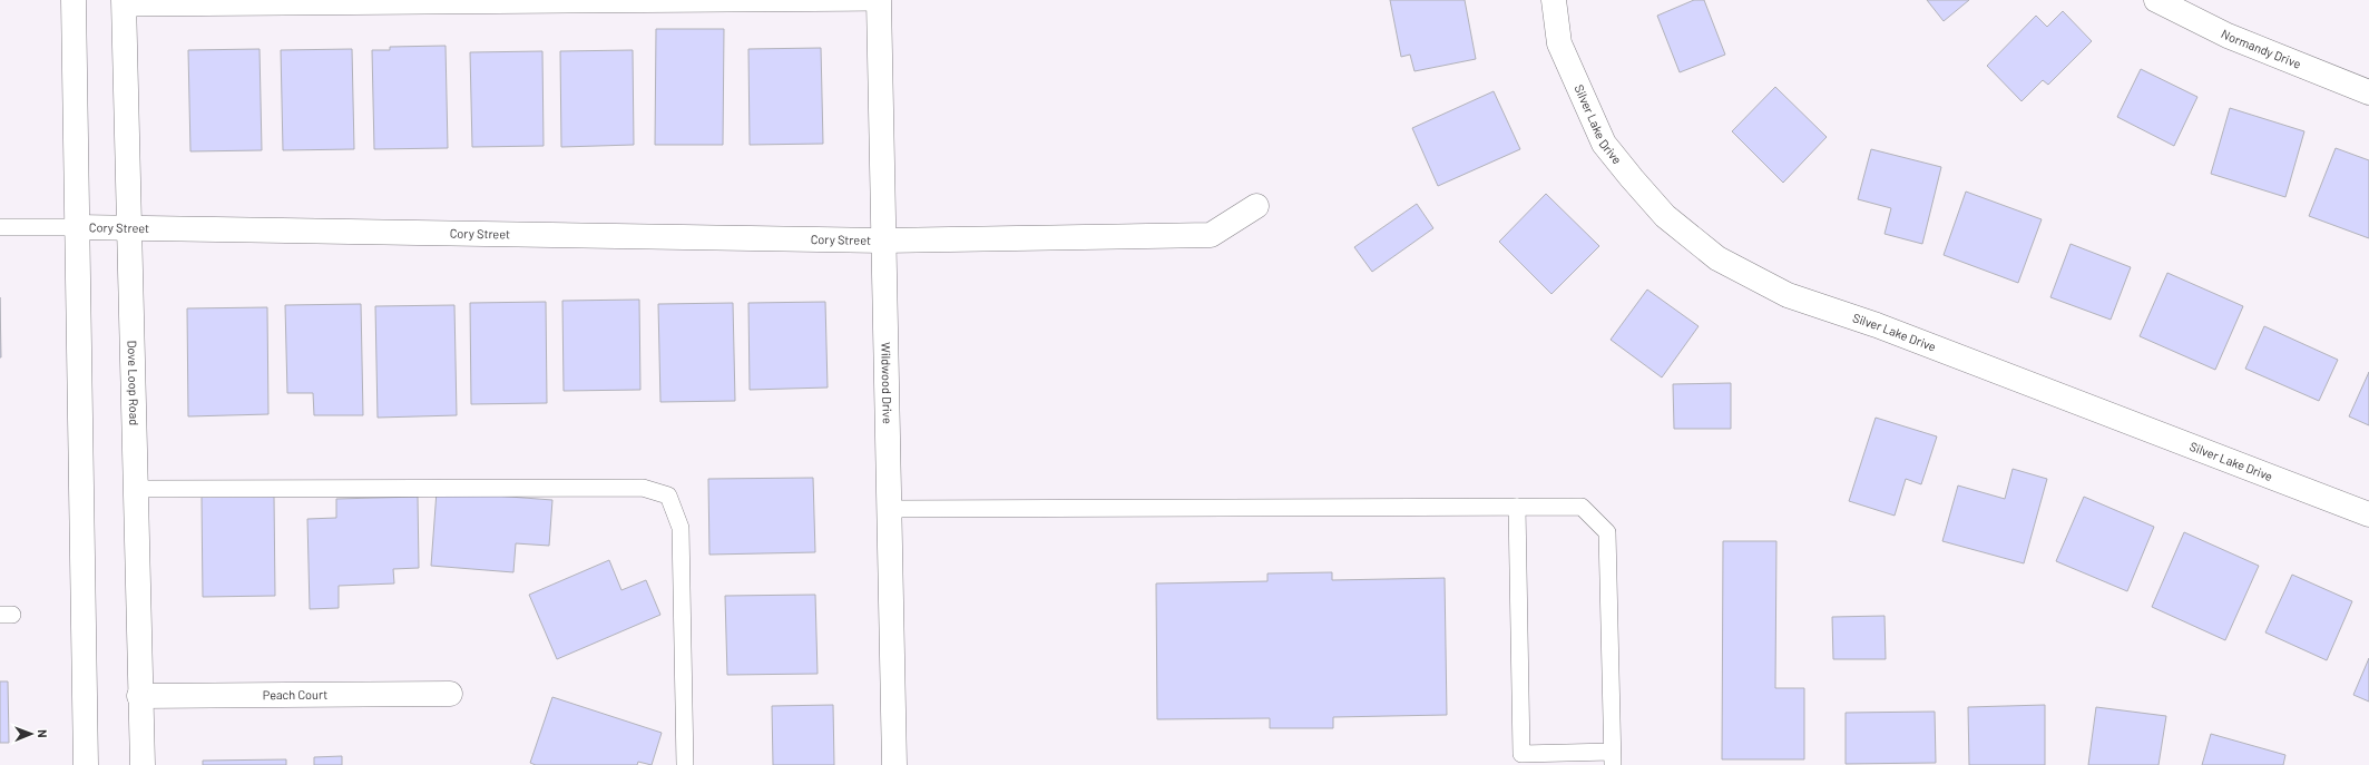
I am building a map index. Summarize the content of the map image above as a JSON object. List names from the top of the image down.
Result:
{
  "streets": {
    "street": [
      "Normandy Drive",
      "Silver Lake Drive",
      "Cory Street",
      "Dove Loop Road",
      "Wildwood Drive",
      "Peach Court"
    ]
  },
  "crossings": [
    ["Cory Street", "Dove Loop Road"],
    ["Cory Street", "Wildwood Drive"],
    ["Dove Loop Road", "Peach Court"]
  ],
  "north": "right"
}
